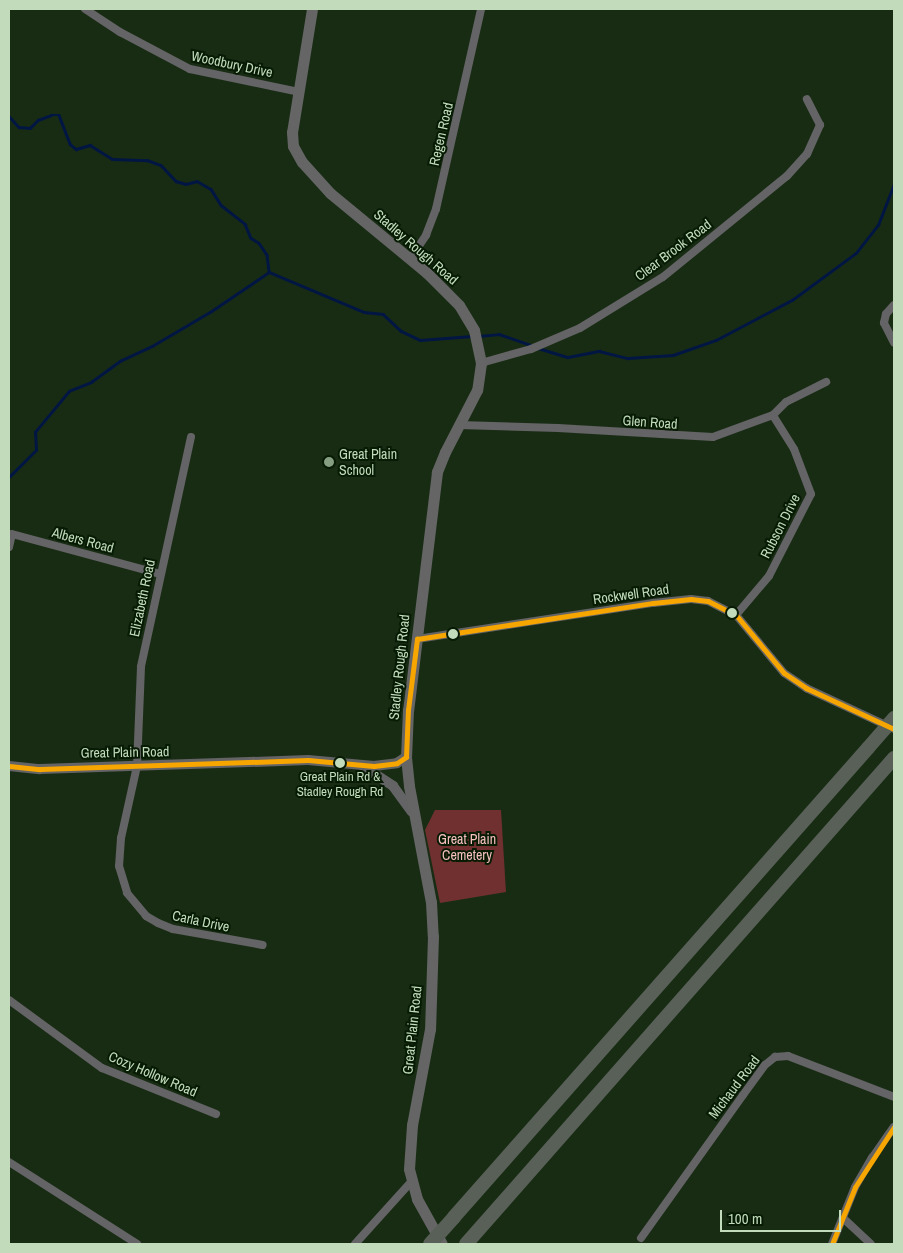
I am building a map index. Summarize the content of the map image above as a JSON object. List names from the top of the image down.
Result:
{
  "streets": {
    "main road": ["Stadley Rough Road", "Great Plain Road"],
    "street": [
      "Woodbury Drive",
      "Regen Road",
      "Clear Brook Road",
      "Glen Road",
      "Rubson Drive",
      "Albers Road",
      "Rockwell Road",
      "Elizabeth Road",
      "Carla Drive",
      "Cozy Hollow Road",
      "Michaud Road"
    ]
  },
  "crossings": [
    ["Woodbury Drive", "Stadley Rough Road"],
    ["Regen Road", "Stadley Rough Road"],
    ["Stadley Rough Road", "Clear Brook Road"],
    ["Stadley Rough Road", "Glen Road"],
    ["Stadley Rough Road", "Rockwell Road"],
    ["Stadley Rough Road", "Great Plain Road"],
    ["Glen Road", "Rubson Drive"],
    ["Rubson Drive", "Rockwell Road"],
    ["Albers Road", "Elizabeth Road"],
    ["Elizabeth Road", "Great Plain Road"],
    ["Elizabeth Road", "Carla Drive"],
    ["Great Plain Road", "Carla Drive"]
  ],
  "parks": ["Great Plain Cemetery"],
  "places": ["Great Plain School", "Great Plain Rd & Stadley Rough Rd"],
  "scale_bar": "100 m"
}
